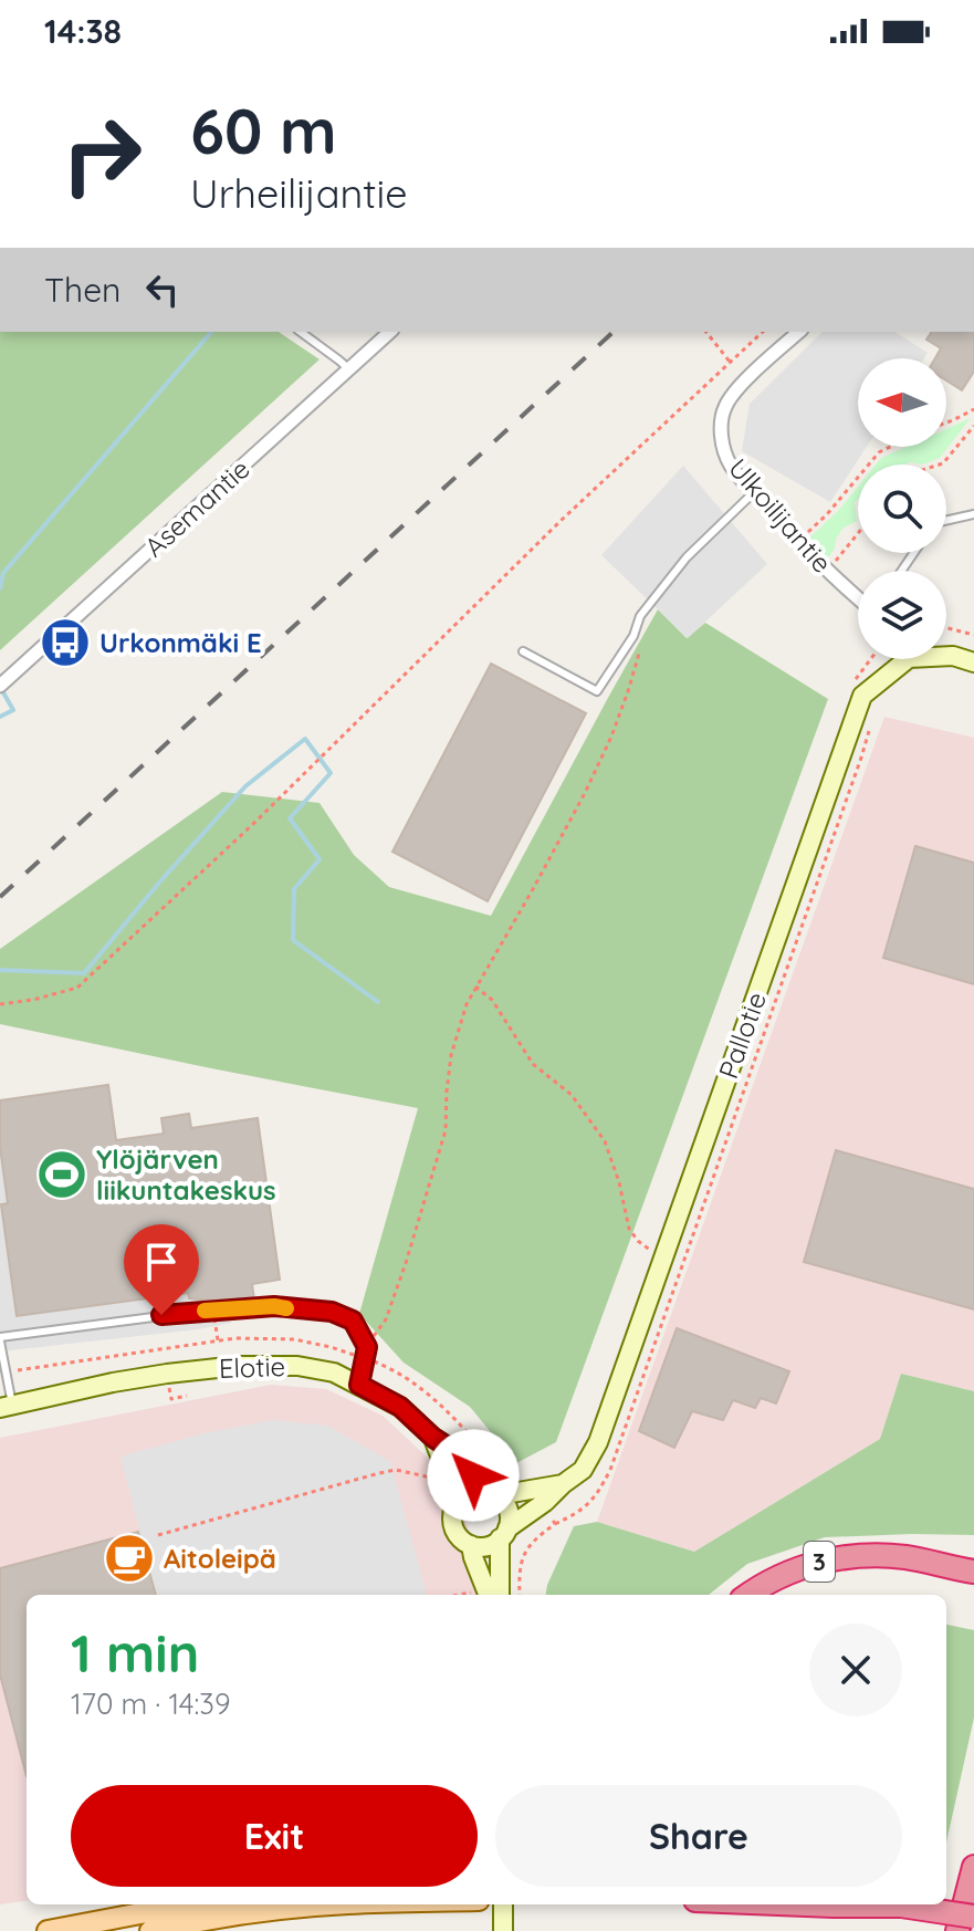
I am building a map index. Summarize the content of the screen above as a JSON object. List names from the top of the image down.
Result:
{
  "streets": {
    "highway": ["3"],
    "street": [
      "Asemantie",
      "Ulkoilijantie",
      "Pallotie",
      "Elotie"
    ]
  },
  "crossings": [
    ["Pallotie", "Elotie"]
  ],
  "places": {
    "bus stop": ["Urkonmäki E"],
    "sports": ["Ylöjärven liikuntakeskus"],
    "cafe": ["Aitoleipä"]
  },
  "north": "left",
  "page": {
    "status": "14:38",
    "turn": ["60 m", "Urheilijantie"],
    "then": "Then",
    "heading": ["1 min", "170 m · 14:39"],
    "buttons": ["Exit", "Share"]
  }
}
